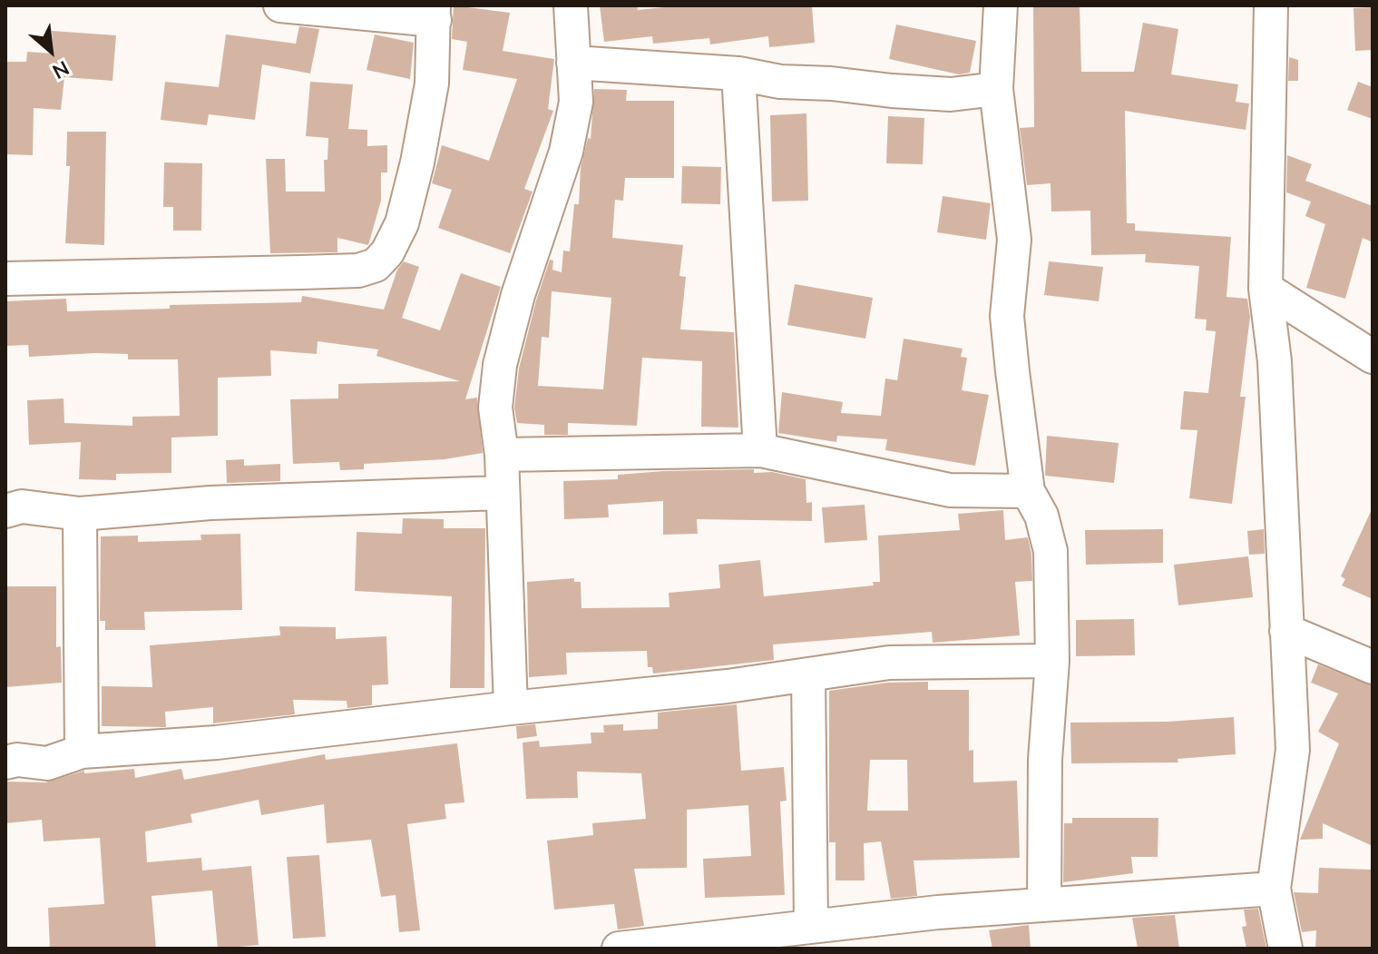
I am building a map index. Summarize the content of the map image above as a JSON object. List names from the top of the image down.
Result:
{
  "north": "bottom right"
}
